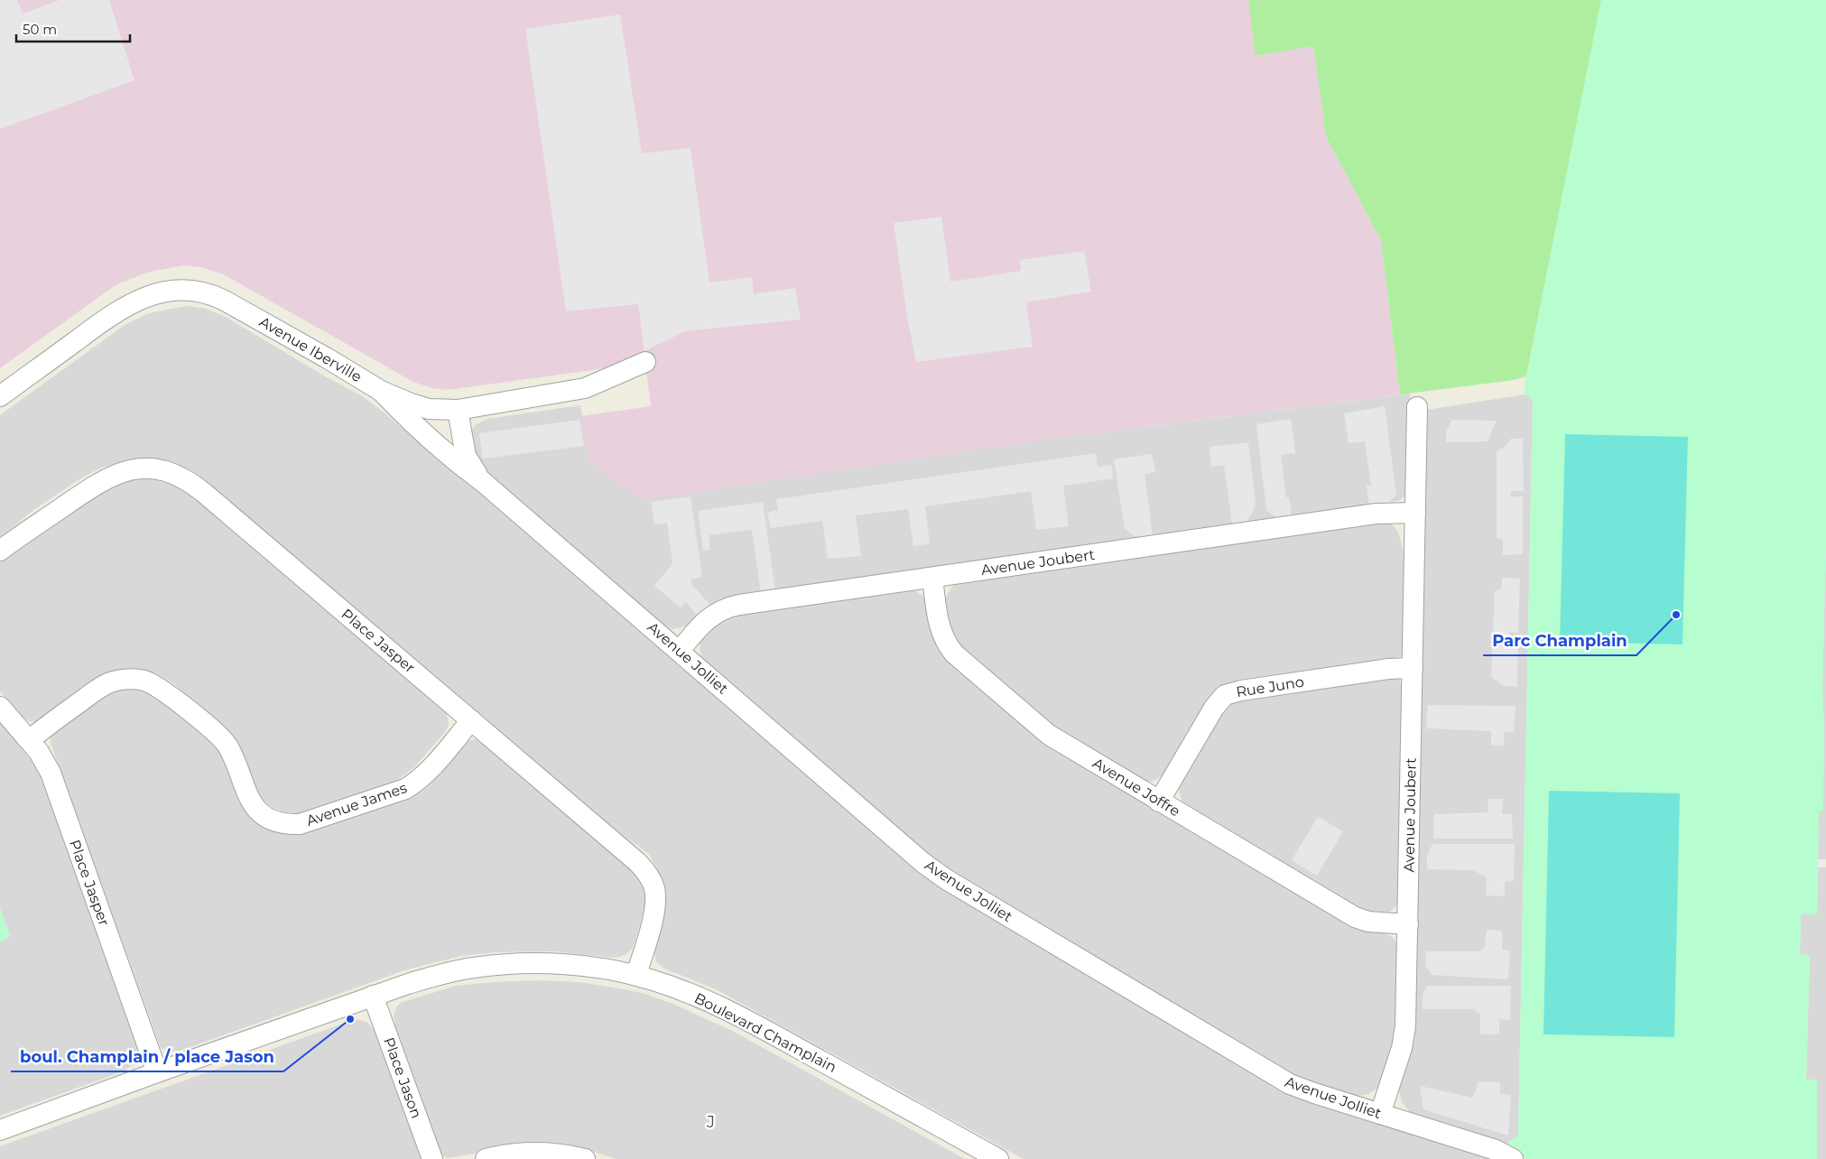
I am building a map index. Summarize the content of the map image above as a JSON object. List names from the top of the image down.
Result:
{
  "streets": {
    "street": [
      "Avenue Iberville",
      "Avenue Joubert",
      "Place Jasper",
      "Avenue Jolliet",
      "Rue Juno",
      "Avenue Joffre",
      "Avenue James",
      "Boulevard Champlain",
      "Place Jason"
    ]
  },
  "crossings": [
    ["Avenue Iberville", "Avenue Jolliet"],
    ["Avenue Joubert", "Avenue Jolliet"],
    ["Avenue Joubert", "Rue Juno"],
    ["Avenue Joubert", "Avenue Joffre"],
    ["Place Jasper", "Avenue James"],
    ["Place Jasper", "Boulevard Champlain"],
    ["Rue Juno", "Avenue Joffre"],
    ["Boulevard Champlain", "Place Jason"]
  ],
  "districts": ["J"],
  "places": ["Parc Champlain", "boul. Champlain / place Jason"],
  "scale_bar": "50 m"
}
